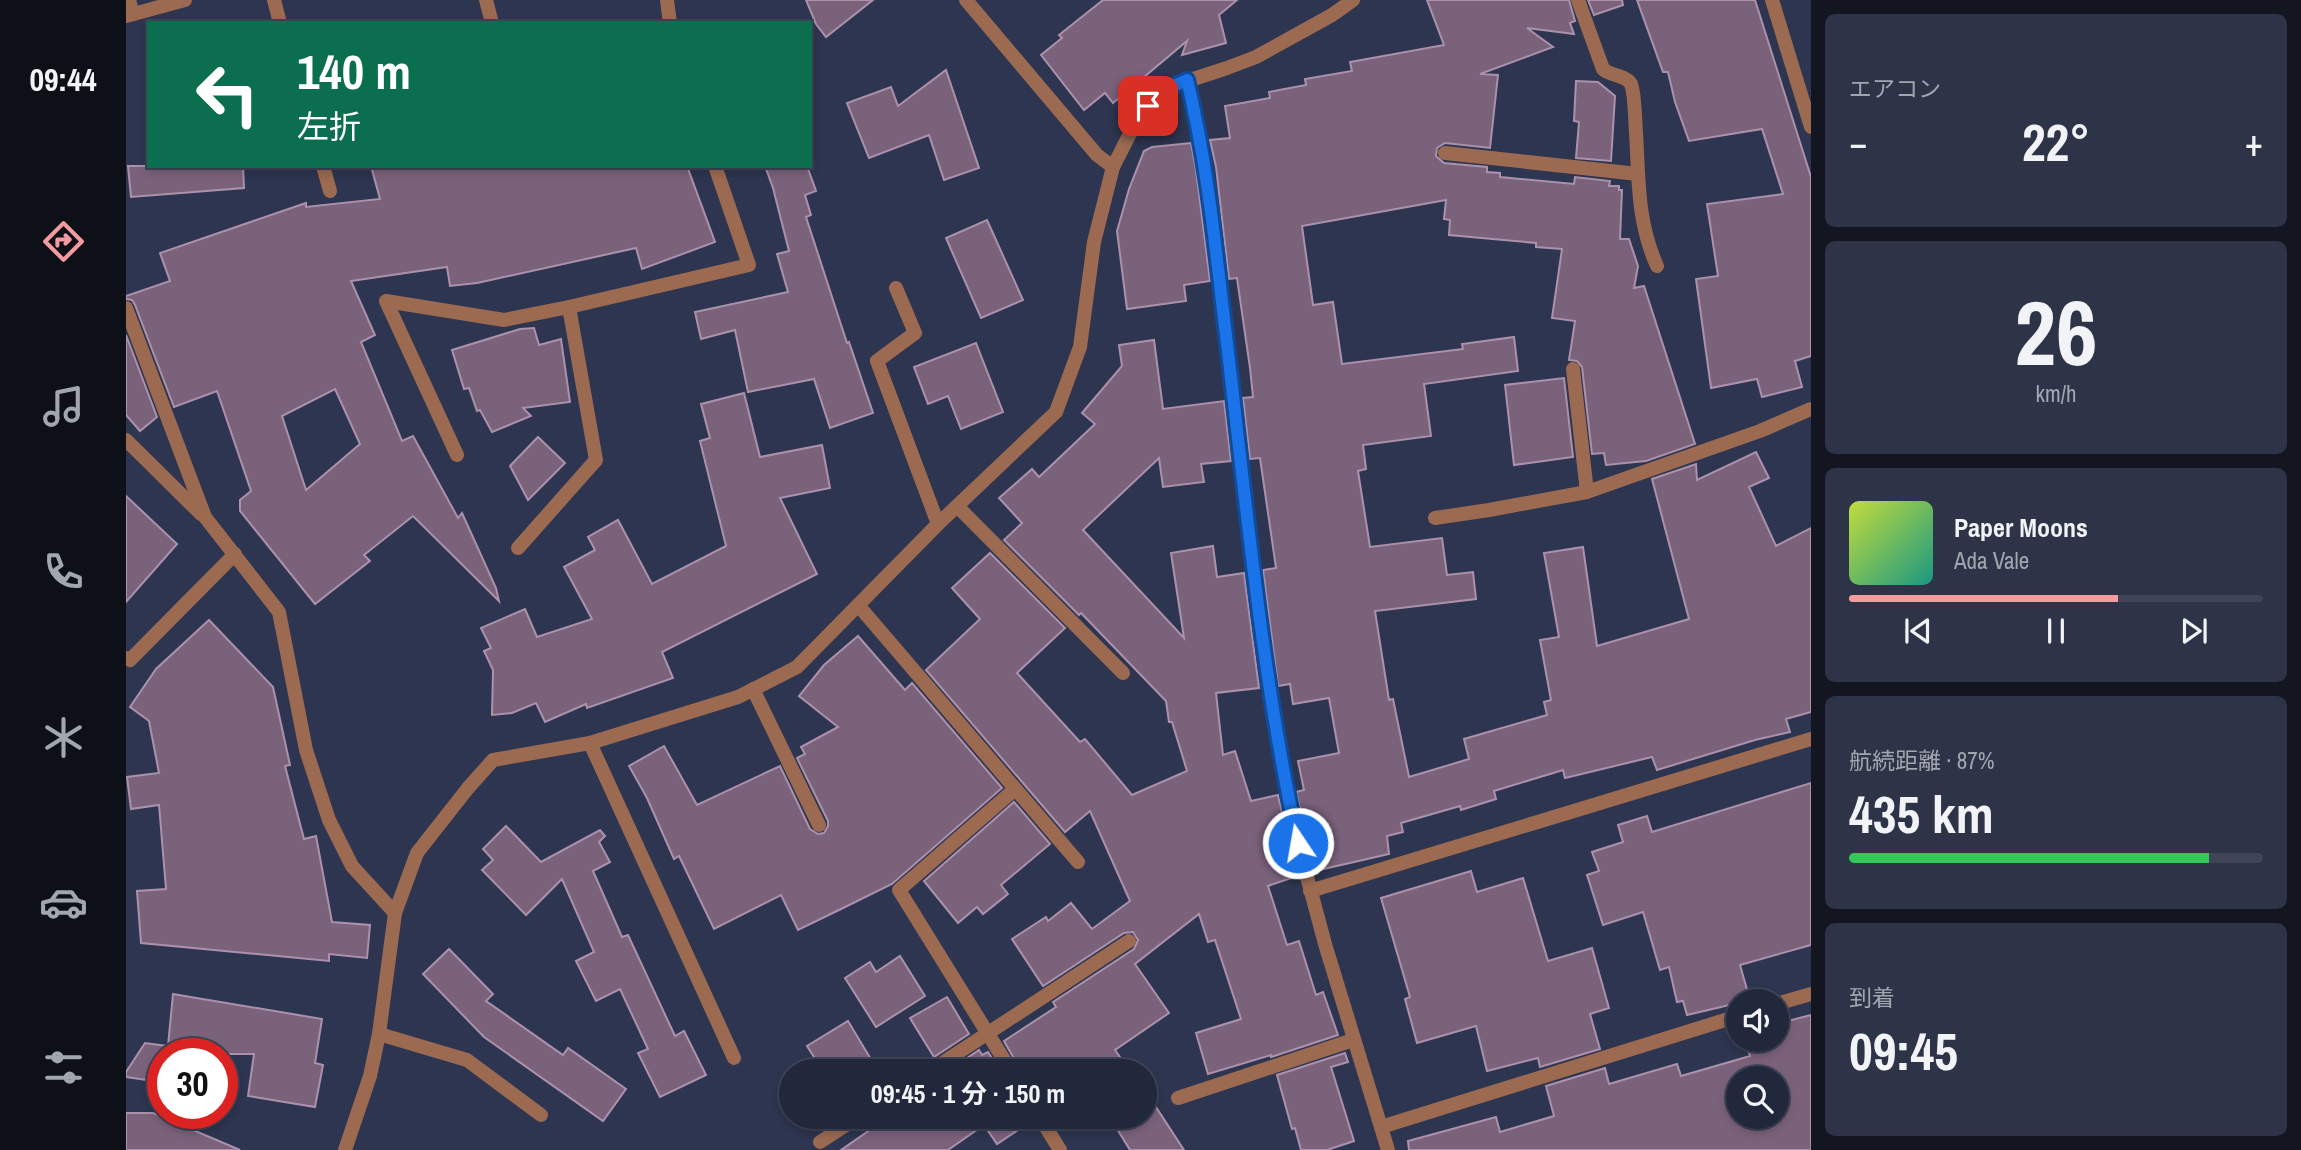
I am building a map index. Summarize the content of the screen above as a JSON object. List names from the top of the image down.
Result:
{
  "page": {
    "tabs": "09:44",
    "tile": [
      "エアコン",
      ["26", "km/h"],
      ["航続距離 · 87%", "435 km"],
      ["到着", "09:45"]
    ],
    "turn": ["140 m", "左折"],
    "heat": ["−", "22°", "+"],
    "song": ["Paper Moons", "Ada Vale"],
    "limit": "30",
    "trip": "09:45 · 1 分 · 150 m"
  }
}
